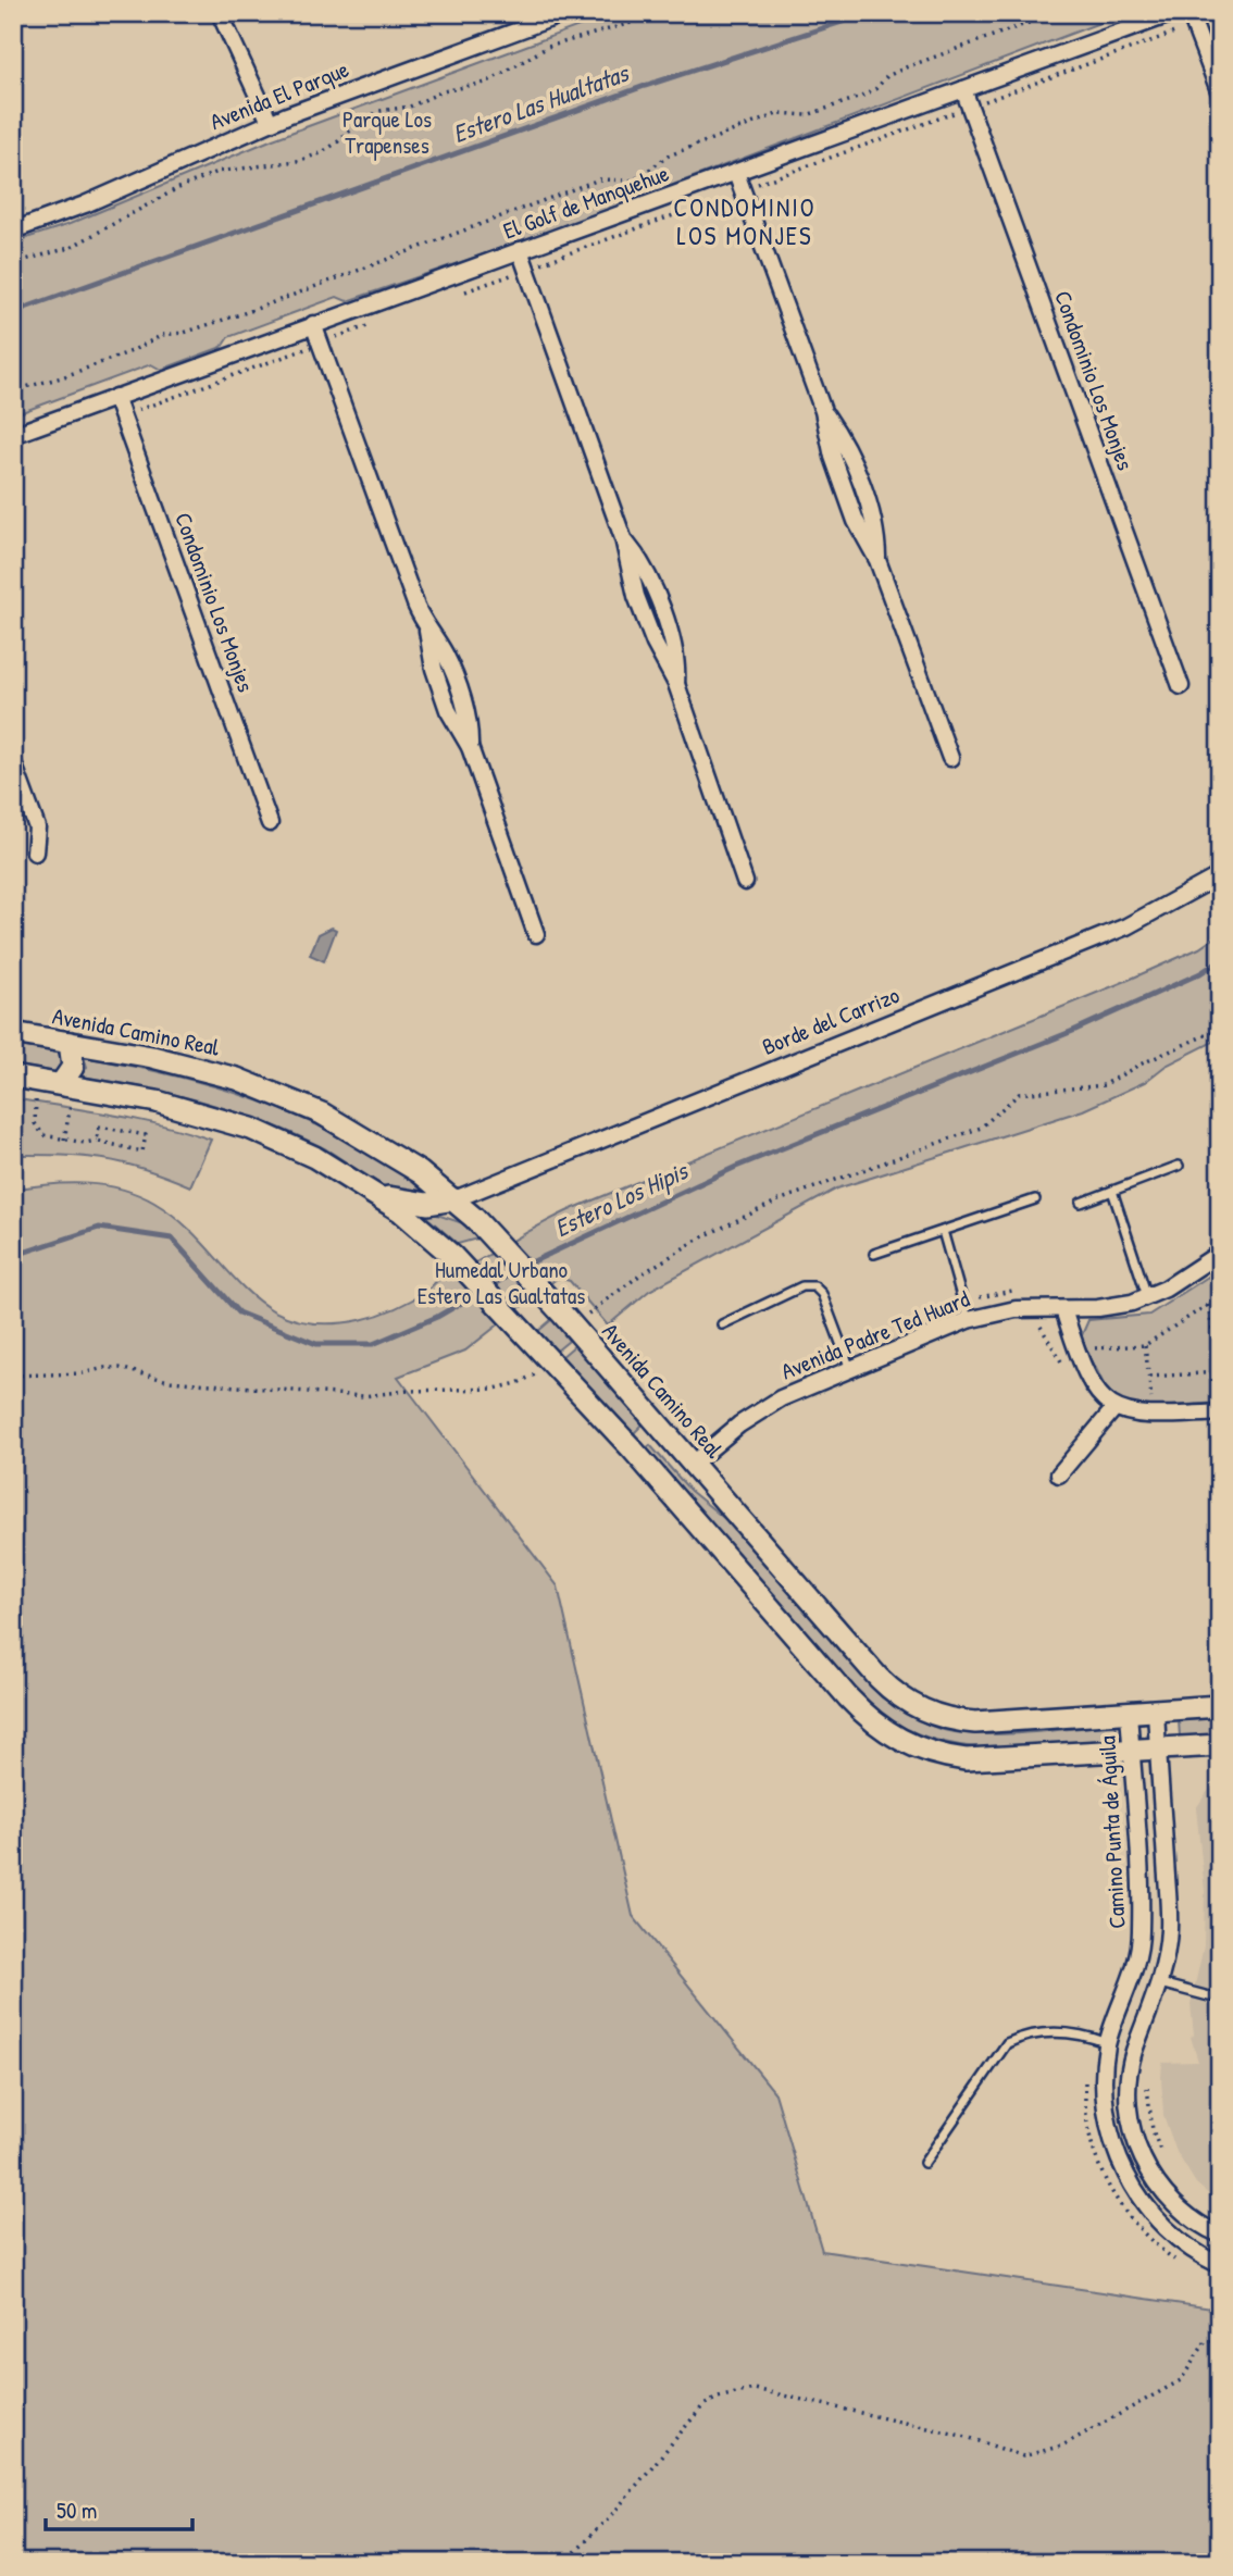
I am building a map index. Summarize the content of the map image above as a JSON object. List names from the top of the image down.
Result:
{
  "streets": {
    "main road": ["Avenida Camino Real"],
    "street": [
      "Avenida El Parque",
      "El Golf de Manquehue",
      "Condominio Los Monjes",
      "Borde del Carrizo",
      "Avenida Padre Ted Huard",
      "Camino Punta de Águila"
    ]
  },
  "crossings": [
    ["El Golf de Manquehue", "Condominio Los Monjes"],
    ["Borde del Carrizo", "Avenida Camino Real"],
    ["Avenida Camino Real", "Avenida Padre Ted Huard"],
    ["Avenida Camino Real", "Camino Punta de Águila"]
  ],
  "districts": ["CONDOMINIO LOS MONJES"],
  "water": ["Estero Las Hualtatas", "Estero Los Hipis"],
  "parks": ["Parque Los Trapenses", "Humedal Urbano Estero Las Gualtatas"],
  "scale_bar": "50 m"
}
